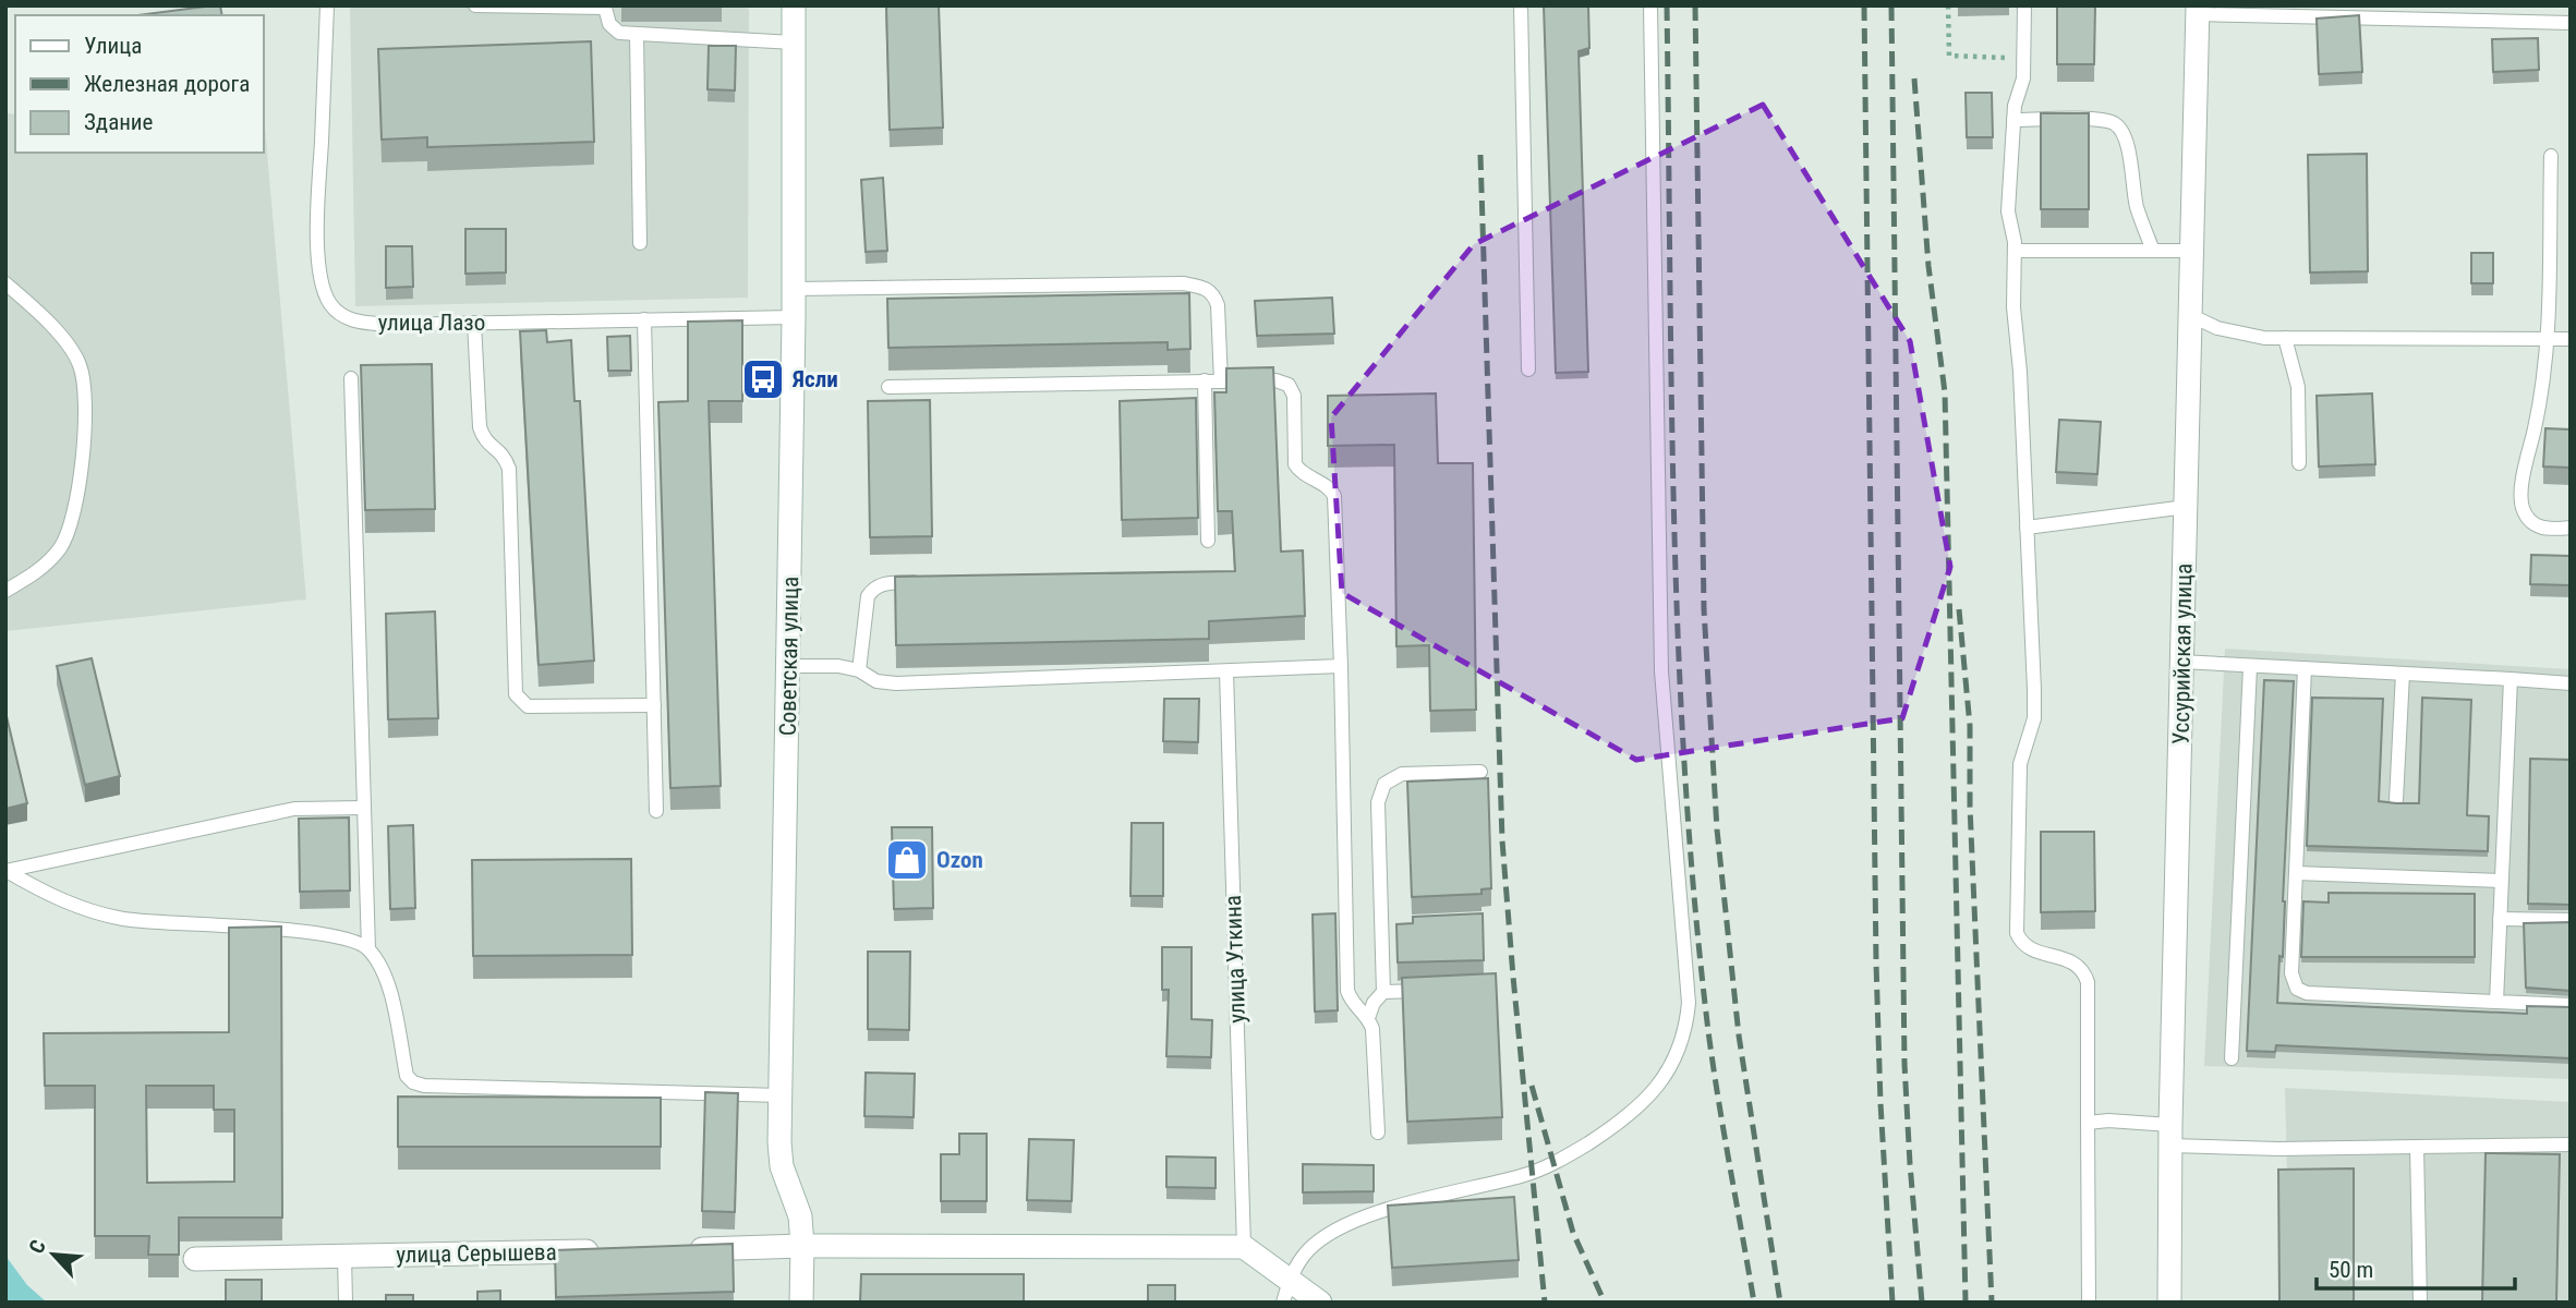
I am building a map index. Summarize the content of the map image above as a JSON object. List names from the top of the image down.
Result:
{
  "streets": {
    "street": ["Уссурийская улица", "Советская улица", "улица Серышева"],
    "lane": ["улица Лазо", "улица Уткина"]
  },
  "crossings": [
    ["улица Лазо", "Советская улица"]
  ],
  "places": {
    "bus stop": ["Ясли"],
    "shop": ["Ozon"]
  },
  "legend": ["Улица", "Железная дорога", "Здание"],
  "scale_bar": "50 m",
  "north": "top left"
}
